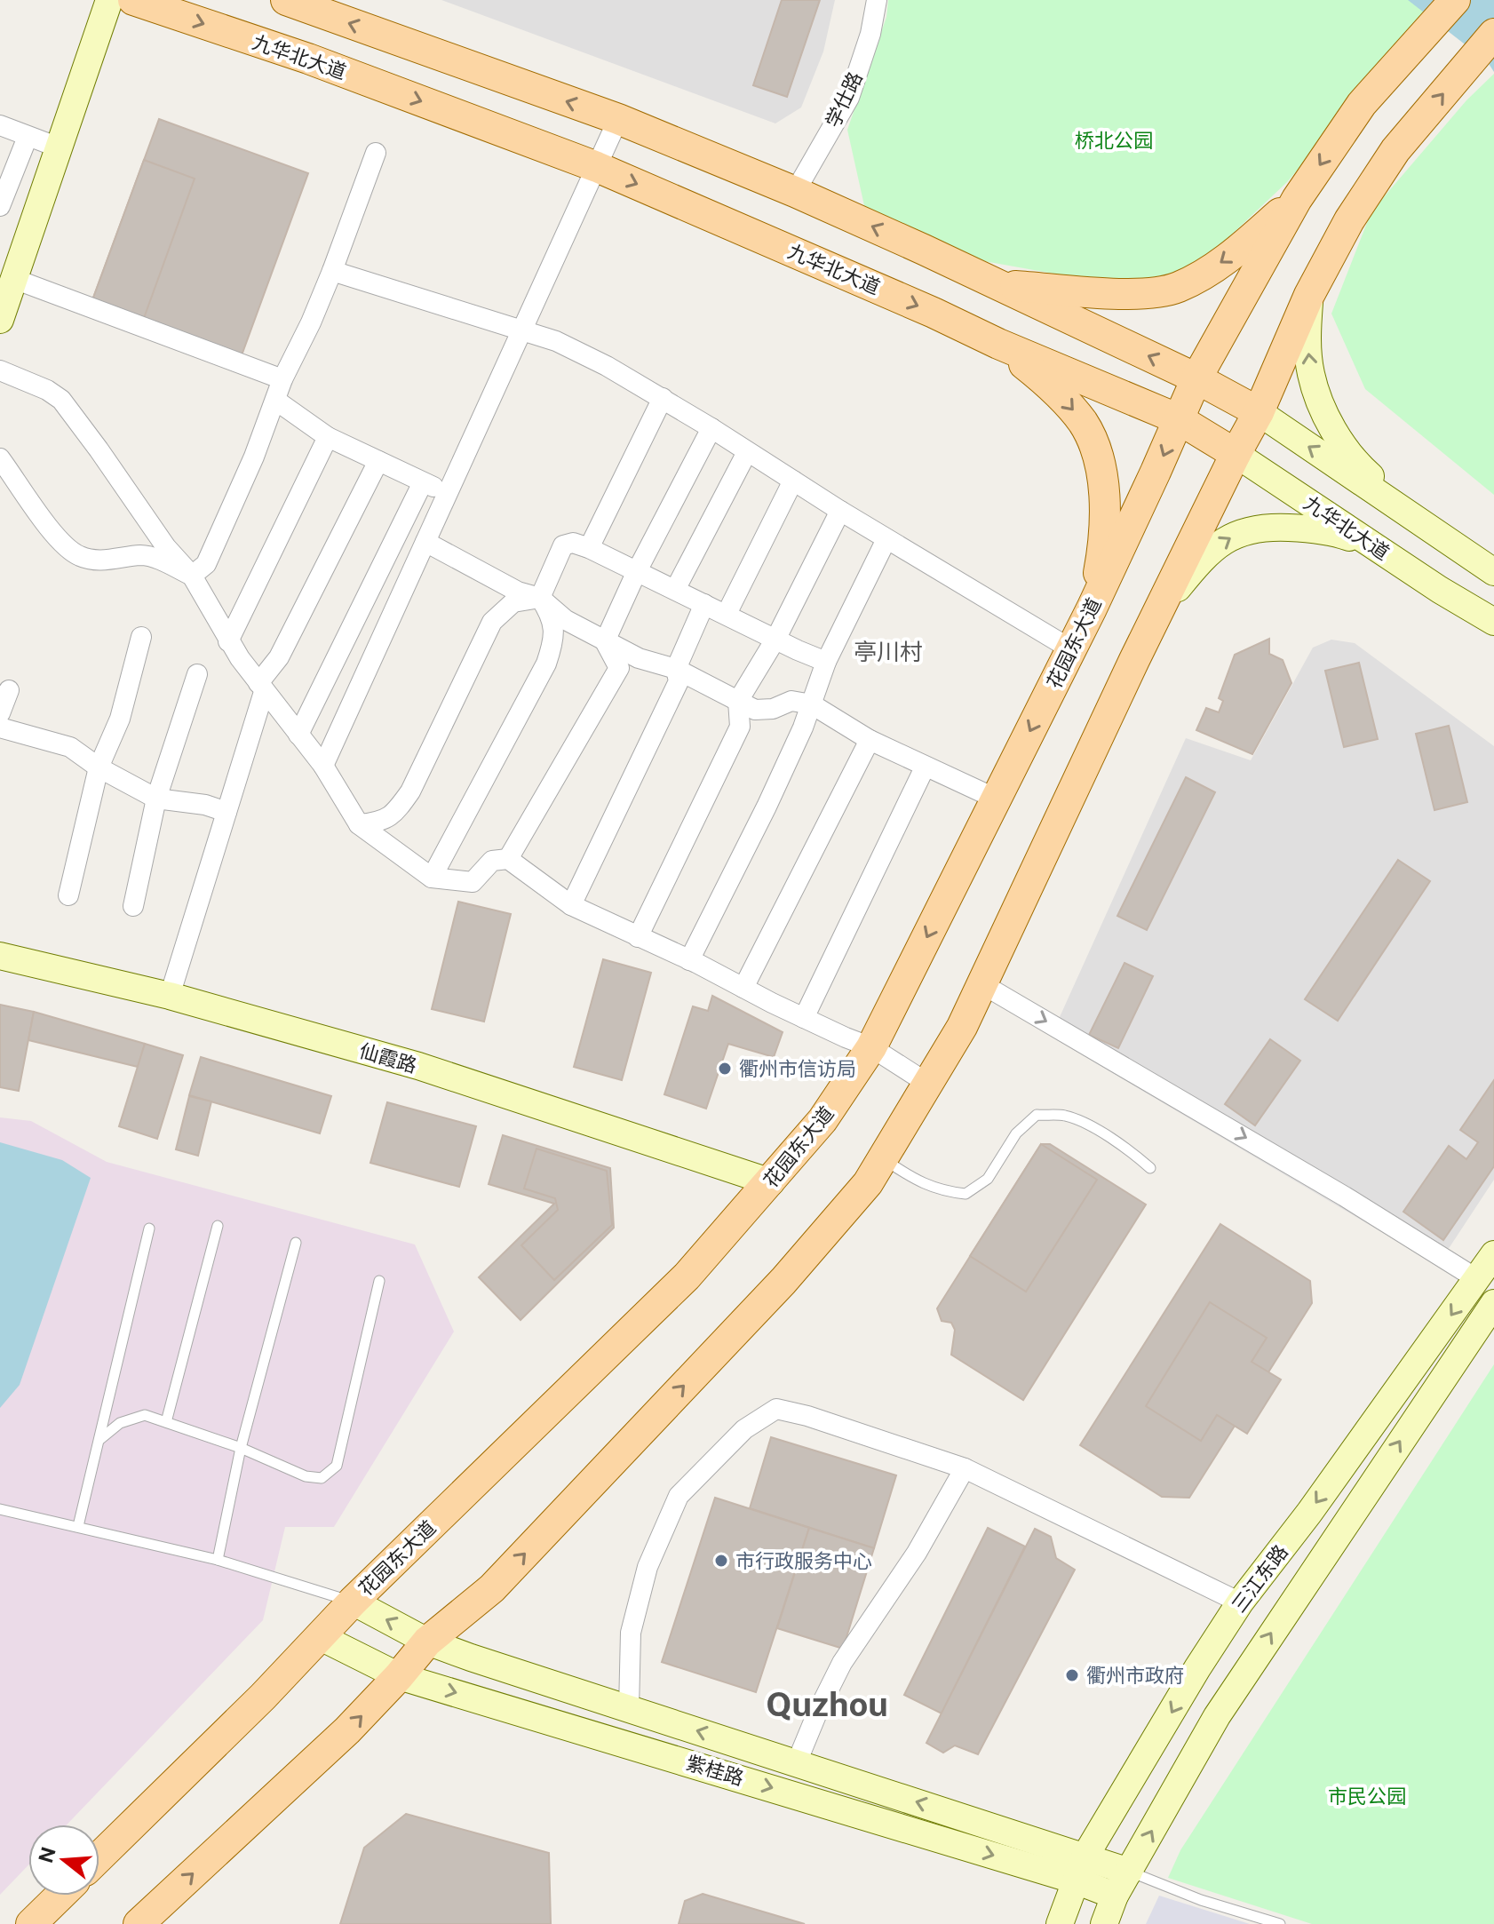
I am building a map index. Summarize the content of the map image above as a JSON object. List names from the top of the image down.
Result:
{
  "streets": {
    "main road": [
      "九华北大道",
      "花园东大道",
      "仙霞路",
      "三江东路",
      "紫桂路"
    ],
    "street": ["学仕路"]
  },
  "crossings": [
    ["九华北大道", "花园东大道"],
    ["花园东大道", "仙霞路"],
    ["花园东大道", "紫桂路"],
    ["三江东路", "紫桂路"]
  ],
  "districts": ["亭川村", "Quzhou"],
  "parks": ["桥北公园", "市民公园"],
  "places": ["衢州市信访局", "市行政服务中心", "衢州市政府"],
  "north": "left"
}
